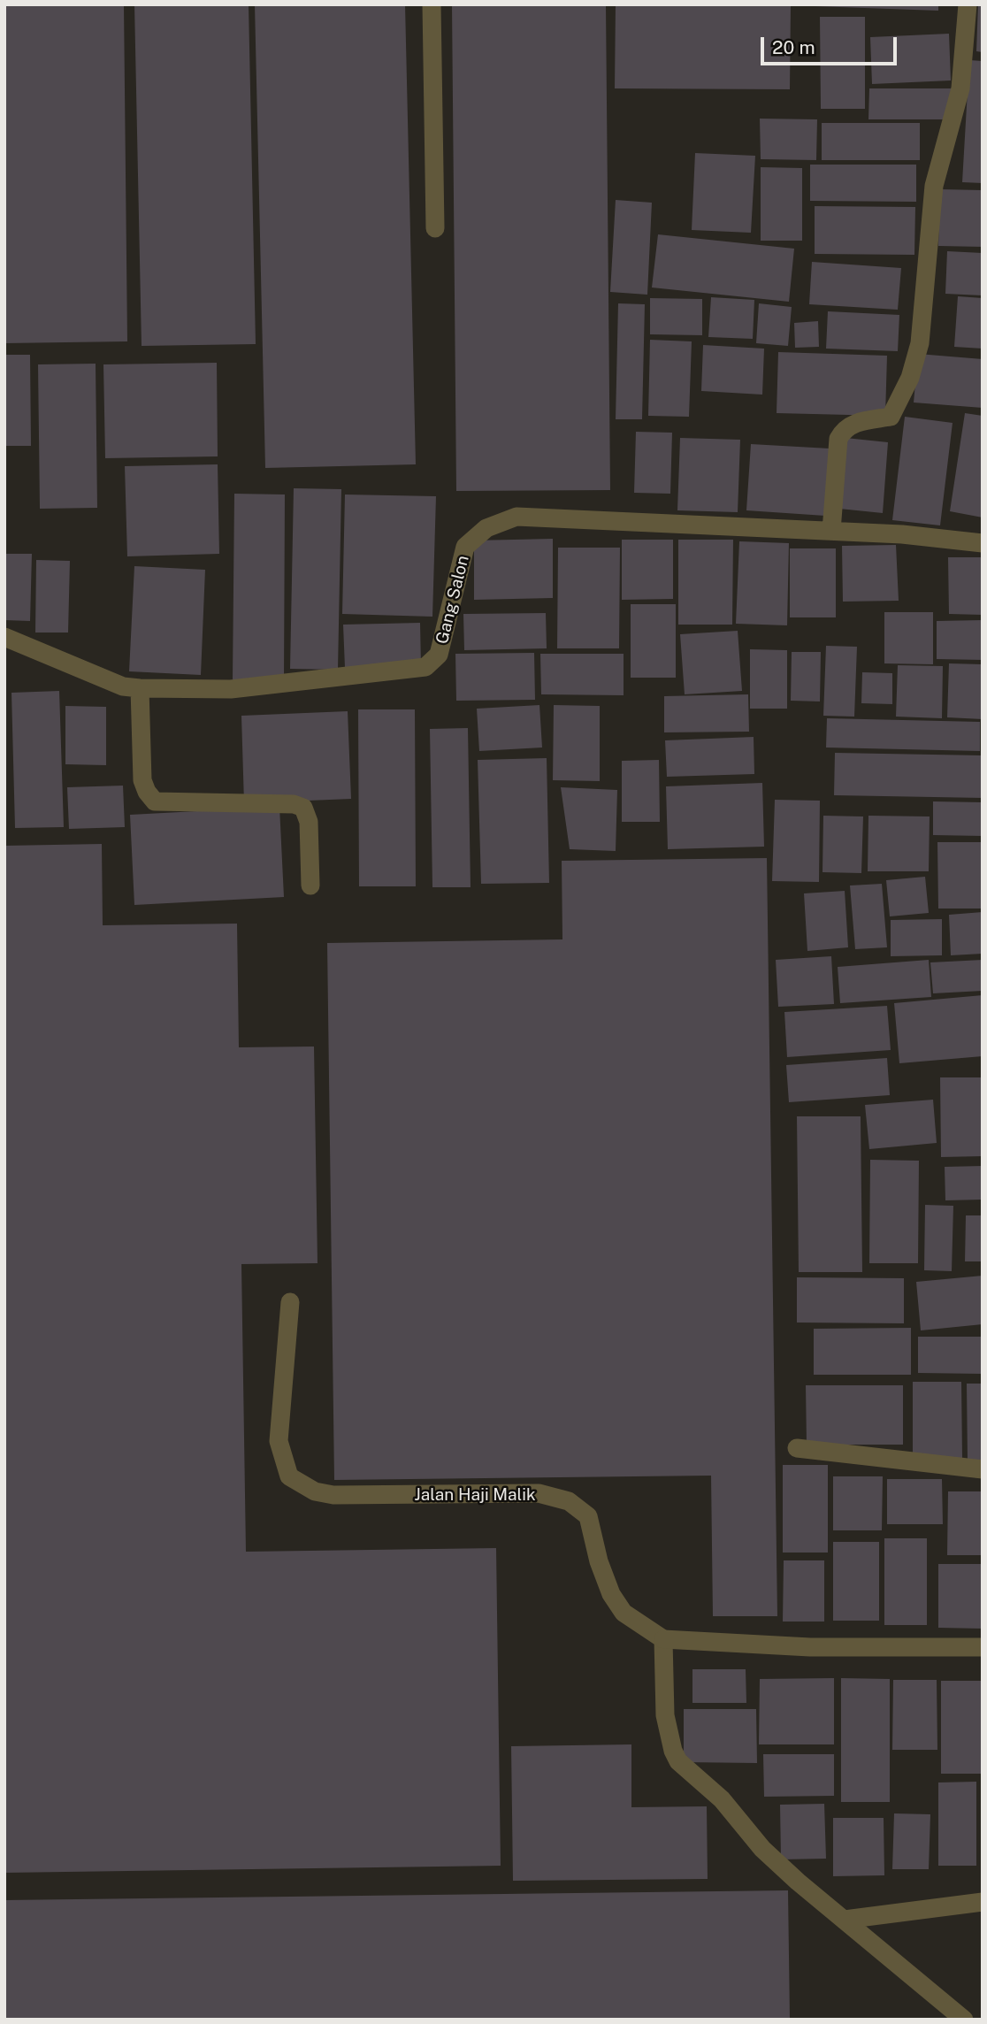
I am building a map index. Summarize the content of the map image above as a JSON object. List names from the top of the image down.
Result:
{
  "streets": {
    "street": ["Gang Salon", "Jalan Haji Malik"]
  },
  "scale_bar": "20 m"
}
